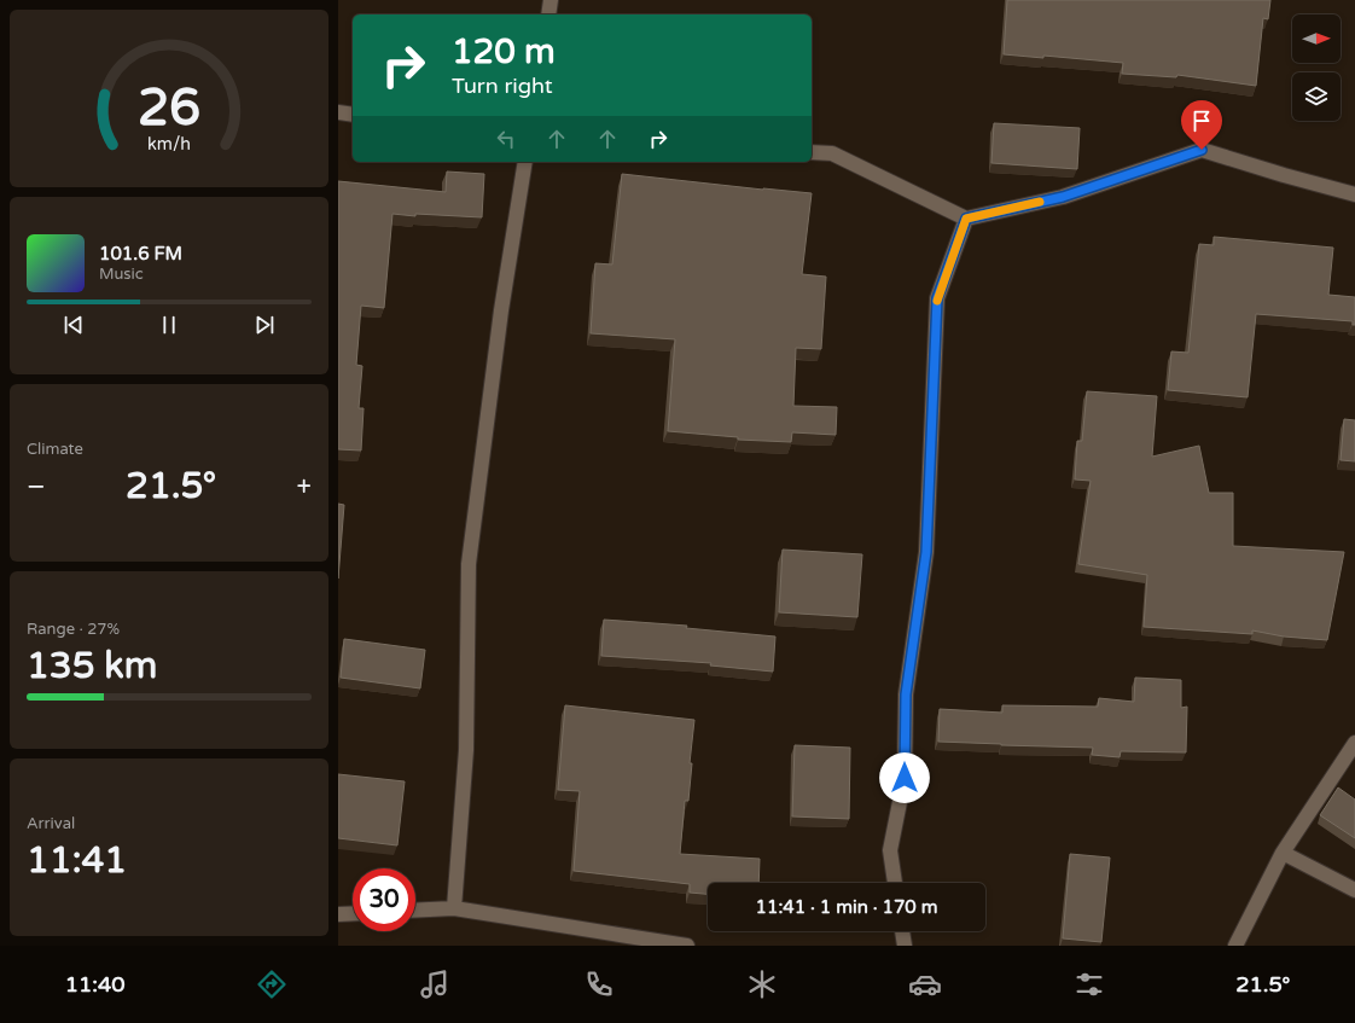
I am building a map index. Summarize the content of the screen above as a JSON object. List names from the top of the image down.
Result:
{
  "north": "right",
  "page": {
    "turn": ["120 m", "Turn right"],
    "song": ["101.6 FM", "Music"],
    "tile": [
      "Climate",
      ["Range · 27%", "135 km"],
      ["Arrival", "11:41"]
    ],
    "heat": ["−", "21.5°", "+"],
    "limit": "30",
    "trip": "11:41 · 1 min · 170 m",
    "tabs": ["11:40", "21.5°"],
    "gauge": ["26", "km/h"]
  }
}
